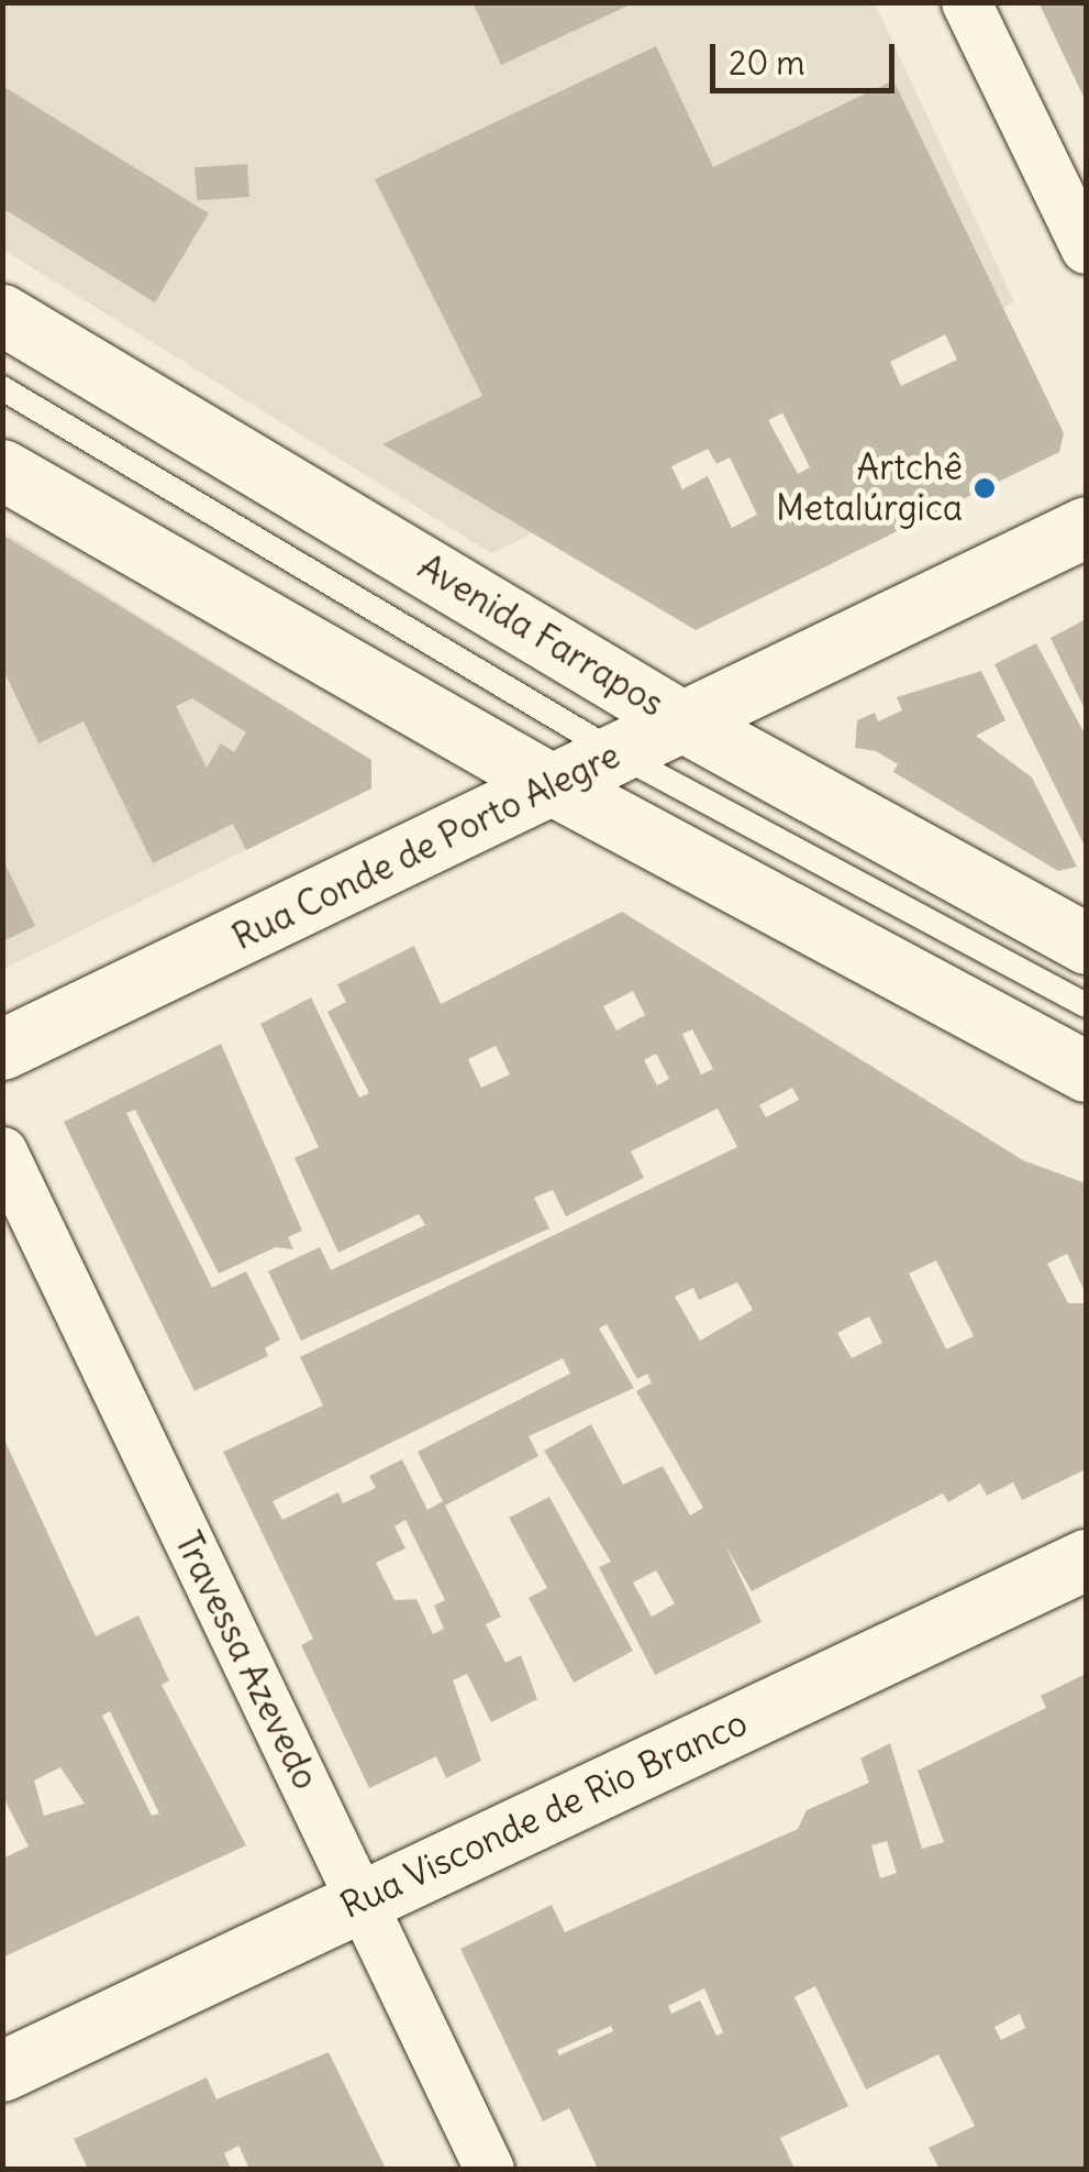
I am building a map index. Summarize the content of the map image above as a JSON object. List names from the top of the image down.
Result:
{
  "streets": {
    "main road": ["Avenida Farrapos", "Rua Conde de Porto Alegre", "Rua Visconde de Rio Branco"],
    "street": ["Travessa Azevedo"]
  },
  "crossings": [
    ["Avenida Farrapos", "Rua Conde de Porto Alegre"],
    ["Travessa Azevedo", "Rua Visconde de Rio Branco"]
  ],
  "places": ["Artchê Metalúrgica"],
  "scale_bar": "20 m"
}
